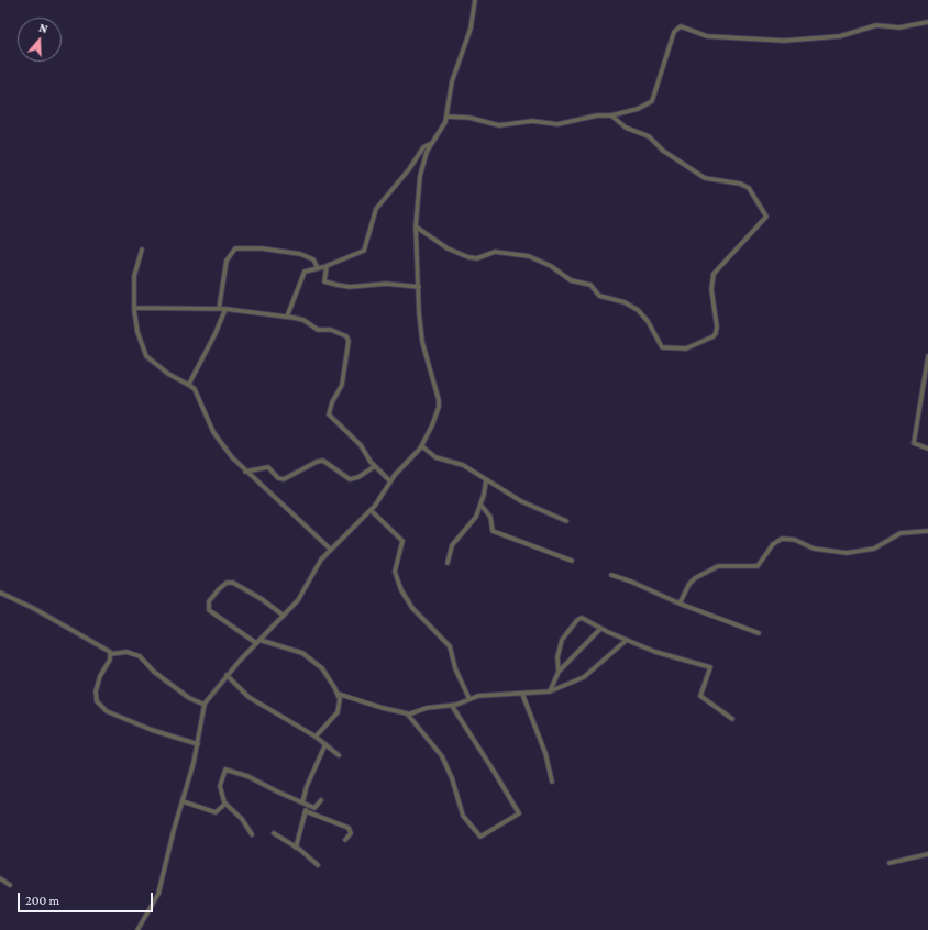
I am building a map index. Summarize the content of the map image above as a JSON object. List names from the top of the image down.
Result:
{
  "scale_bar": "200 m",
  "north": "top"
}
